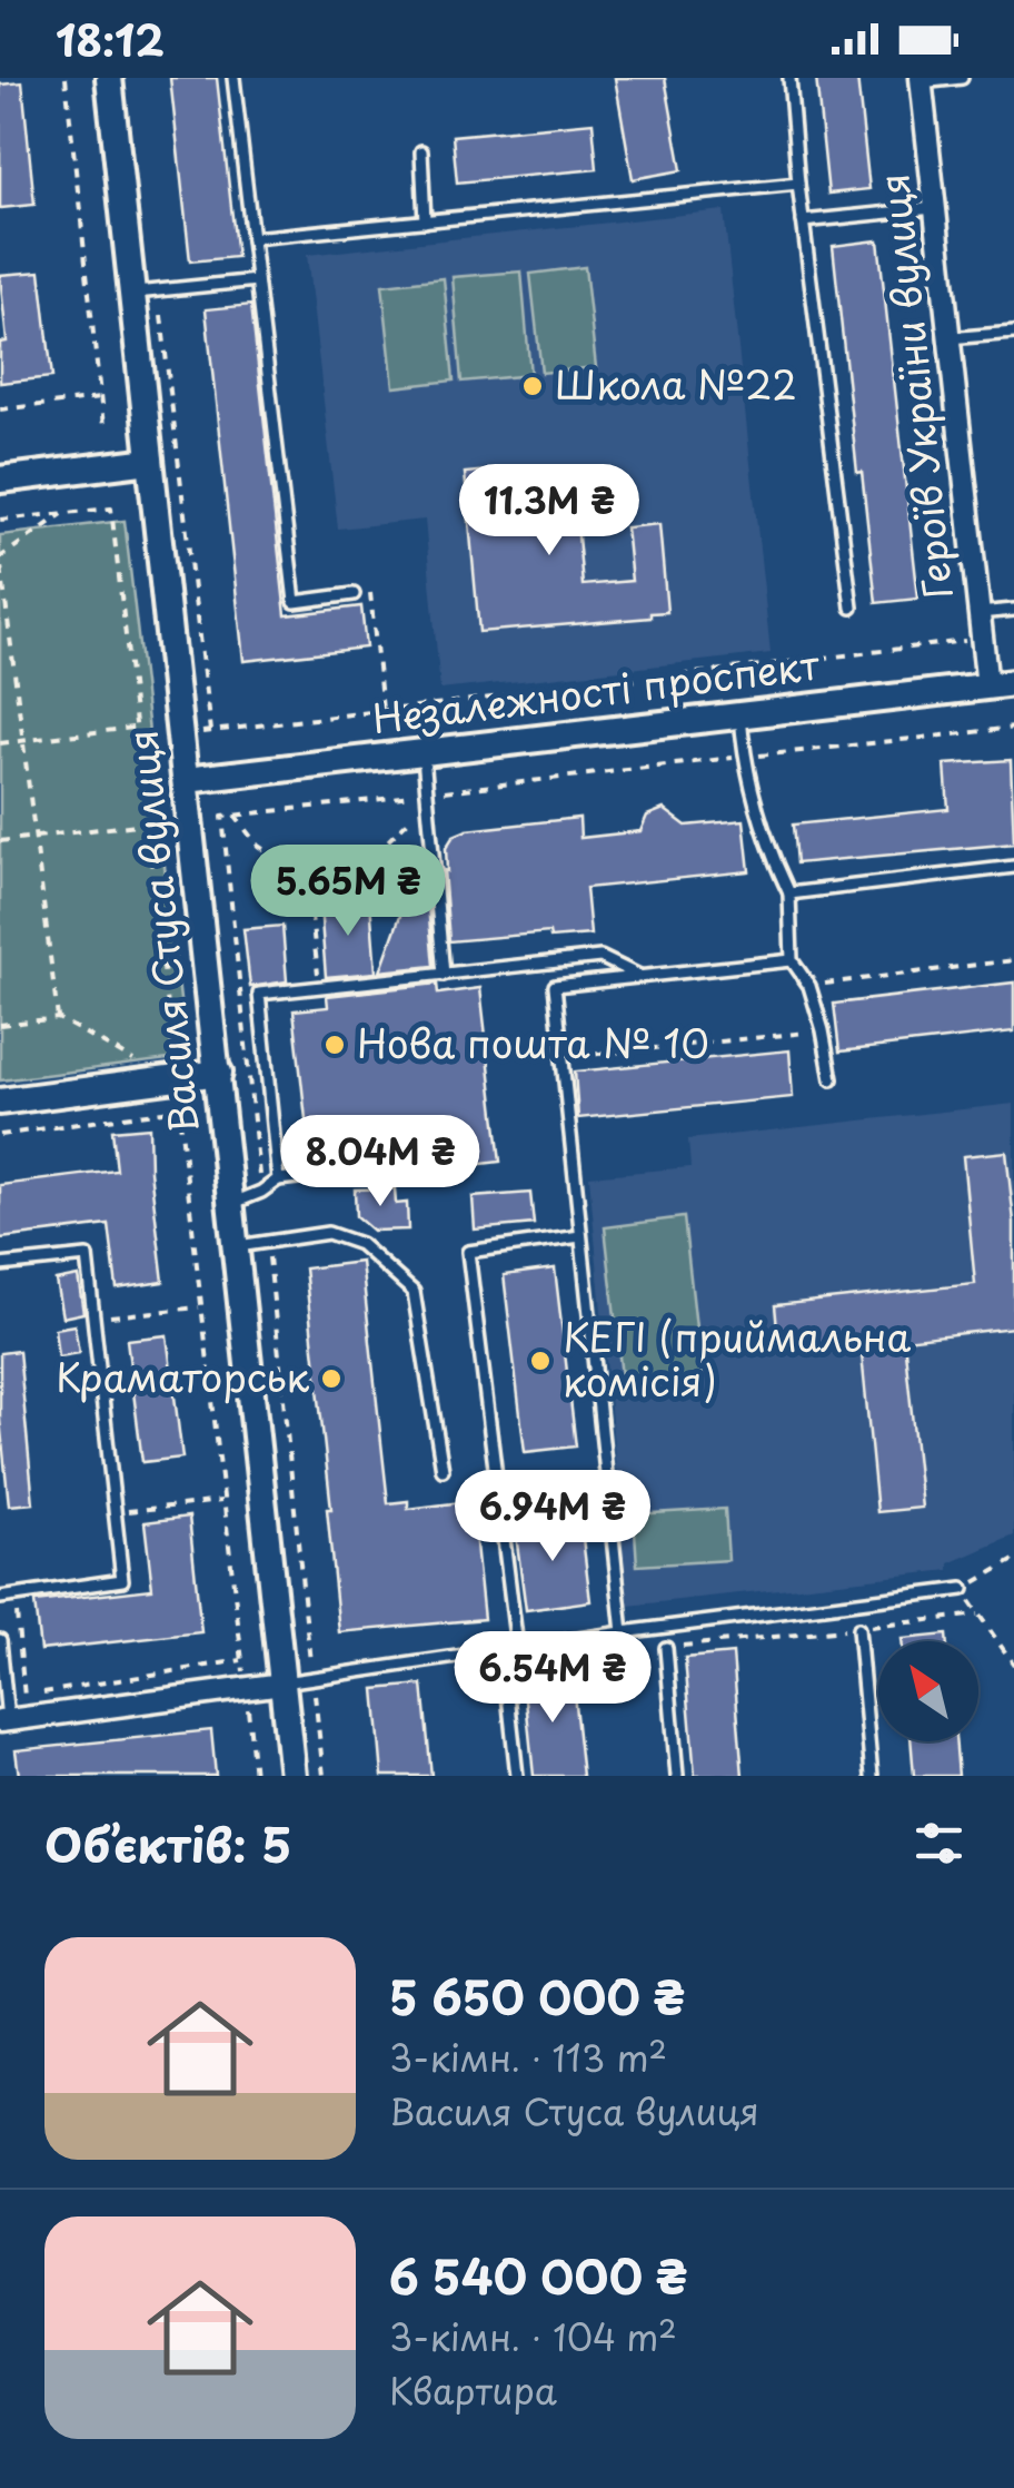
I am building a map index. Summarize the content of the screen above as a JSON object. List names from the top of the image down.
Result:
{
  "streets": {
    "street": ["Героїв України вулиця", "Незалежності проспект", "Василя Стуса вулиця"]
  },
  "crossings": [
    ["Героїв України вулиця", "Незалежності проспект"],
    ["Незалежності проспект", "Василя Стуса вулиця"]
  ],
  "places": [
    "Школа №22",
    "Нова пошта № 10",
    "КЕГІ (приймальна комісія)",
    "Краматорськ"
  ],
  "north": "top left",
  "page": {
    "status": "18:12",
    "price": [
      "11.3M ₴",
      "5.65M ₴",
      "8.04M ₴",
      "6.94M ₴",
      "6.54M ₴"
    ],
    "heading": "Об’єктів: 5",
    "list": [
      {
        "name": "5 650 000 ₴",
        "note": "3-кімн. · 113 m² · Василя Стуса вулиця"
      },
      {
        "name": "6 540 000 ₴",
        "note": "3-кімн. · 104 m² · Квартира"
      }
    ]
  }
}
